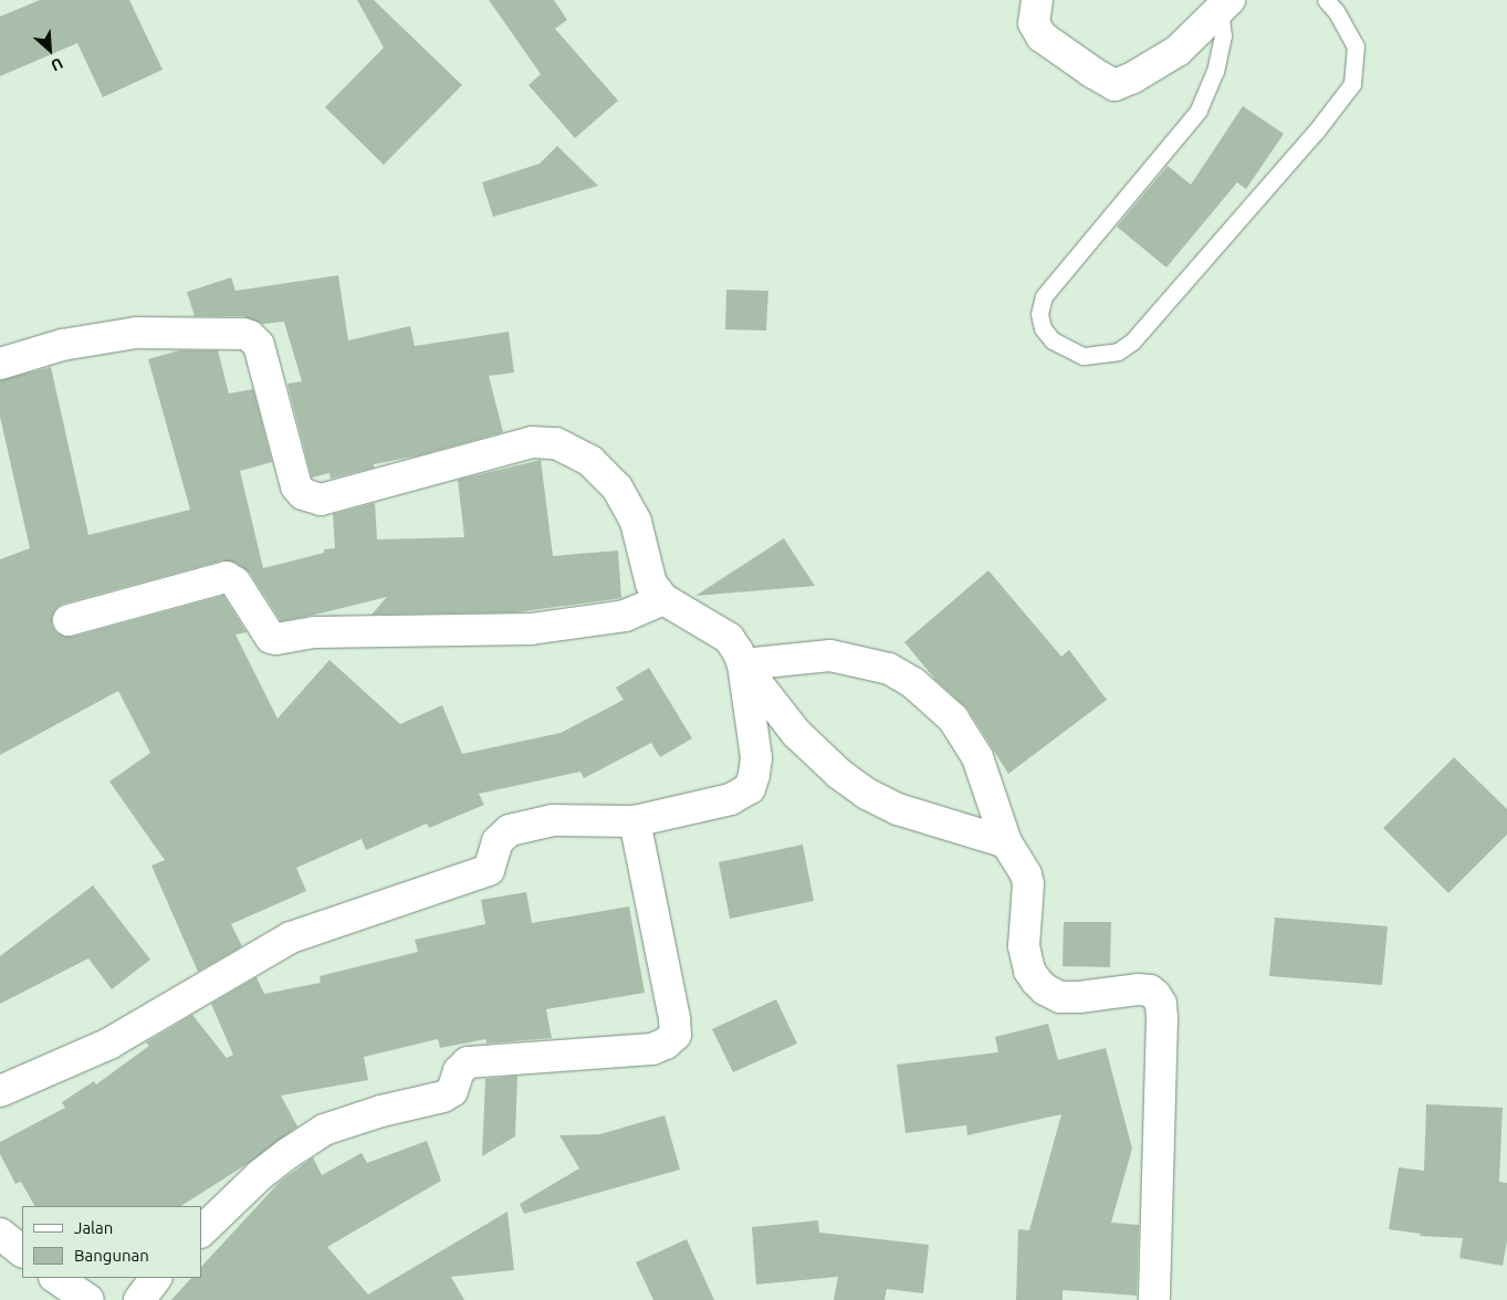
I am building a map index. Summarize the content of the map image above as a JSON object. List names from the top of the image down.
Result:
{
  "legend": ["Jalan", "Bangunan"],
  "north": "bottom right"
}
